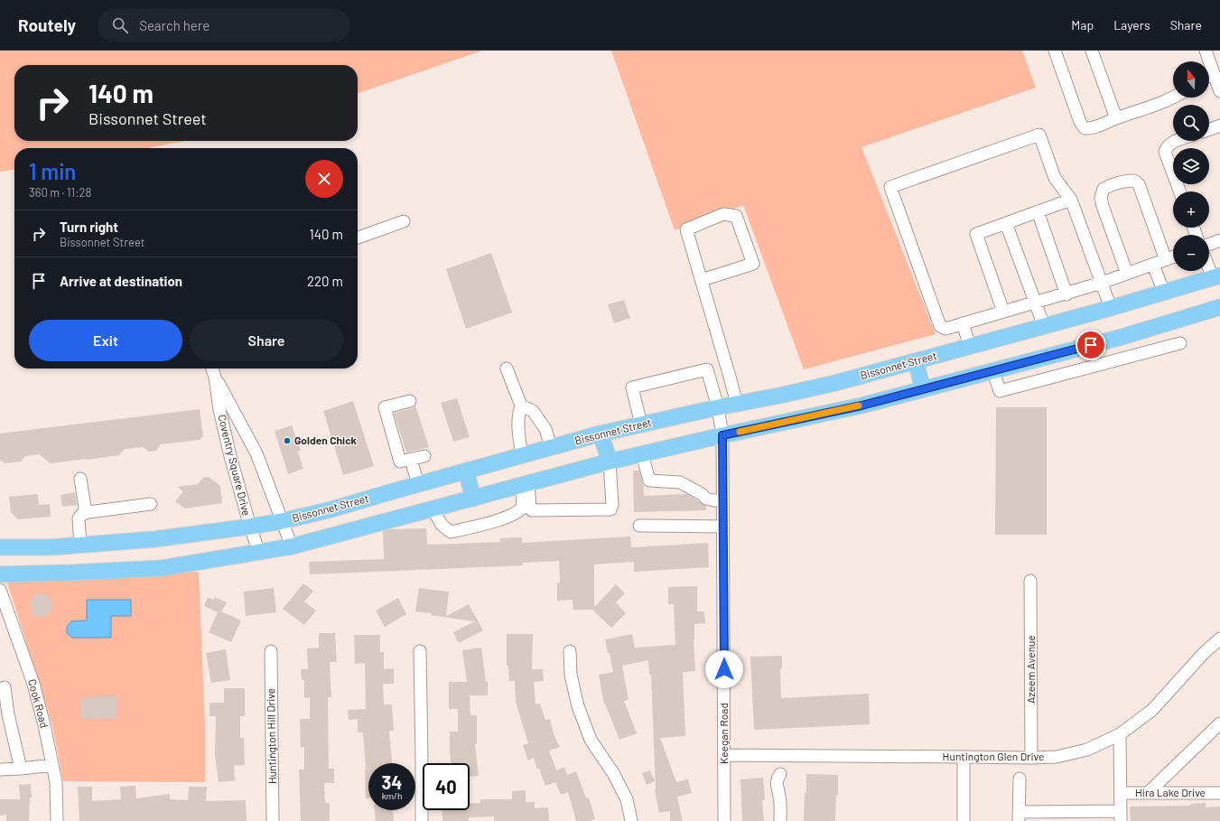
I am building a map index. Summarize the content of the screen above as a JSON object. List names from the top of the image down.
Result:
{
  "streets": {
    "main road": ["Bissonnet Street"],
    "street": [
      "Coventry Square Drive",
      "Azeem Avenue",
      "Cook Road",
      "Keegan Road",
      "Huntington Hill Drive",
      "Huntington Glen Drive",
      "Hira Lake Drive"
    ]
  },
  "crossings": [
    ["Bissonnet Street", "Coventry Square Drive"],
    ["Bissonnet Street", "Keegan Road"],
    ["Azeem Avenue", "Huntington Glen Drive"],
    ["Keegan Road", "Huntington Glen Drive"]
  ],
  "places": ["Golden Chick"],
  "north": "top",
  "page": {
    "header": "Routely",
    "search": "Search here",
    "nav": ["Map", "Layers", "Share"],
    "map_buttons": ["+", "−"],
    "turn": ["140 m", "Bissonnet Street"],
    "heading": ["1 min", "360 m · 11:28"],
    "list": [
      {
        "name": "Turn right",
        "note": "Bissonnet Street",
        "value": "140 m"
      },
      {
        "name": "Arrive at destination",
        "value": "220 m"
      }
    ],
    "buttons": ["Exit", "Share"],
    "speed": "34 km/h",
    "limit": "40"
  }
}
